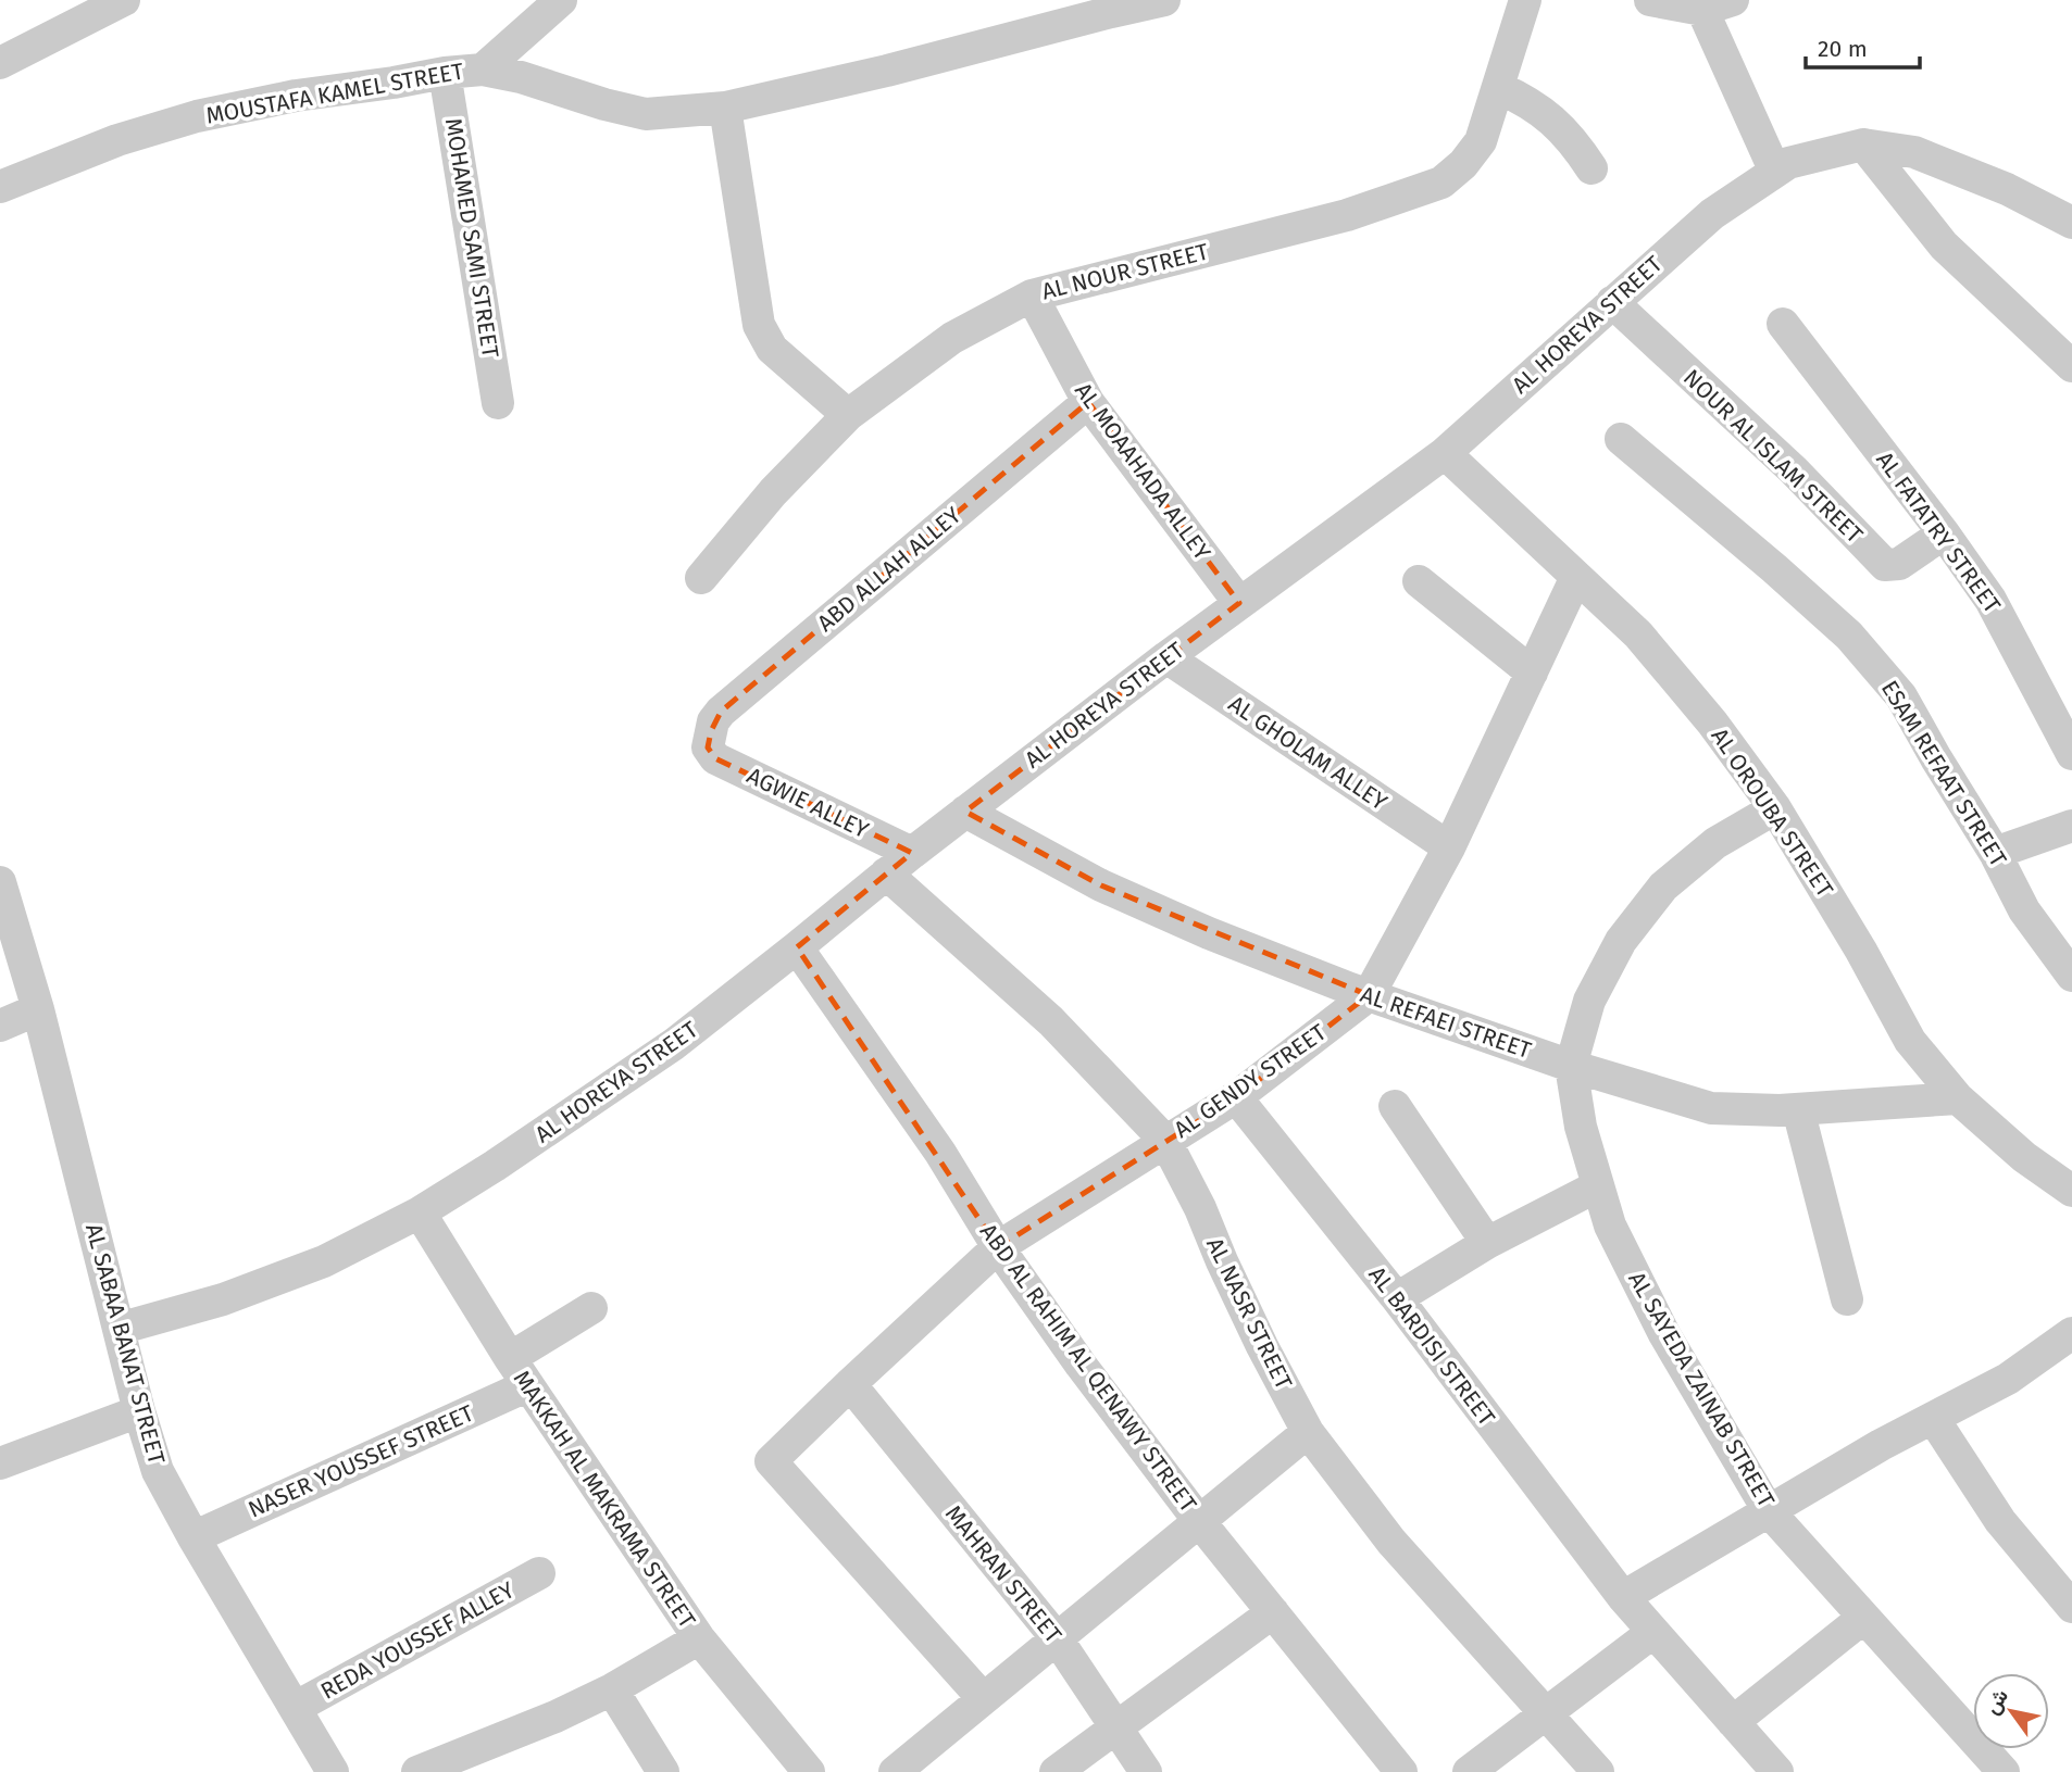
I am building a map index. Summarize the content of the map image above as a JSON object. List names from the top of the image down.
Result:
{
  "streets": {
    "street": [
      "MOUSTAFA KAMEL STREET",
      "MOHAMED SAMI STREET",
      "AL NOUR STREET",
      "AL HOREYA STREET",
      "NOUR AL ISLAM STREET",
      "AL MOAAHADA ALLEY",
      "AL FATATRY STREET",
      "ABD ALLAH ALLEY",
      "AL GHOLAM ALLEY",
      "ESAM REFAAT STREET",
      "AGWIE ALLEY",
      "AL OROUBA STREET",
      "AL REFAEI STREET",
      "AL GENDY STREET",
      "AL NASR STREET",
      "AL SABAA BANAT STREET",
      "AL BARDISI STREET",
      "ABD AL RAHIM AL QENAWY STREET",
      "AL SAYEDA ZAINAB STREET",
      "NASER YOUSSEF STREET",
      "MAKKAH AL MAKRAMA STREET",
      "MAHRAN STREET",
      "REDA YOUSSEF ALLEY"
    ]
  },
  "crossings": [
    ["MOUSTAFA KAMEL STREET", "MOHAMED SAMI STREET"],
    ["AL NOUR STREET", "AL MOAAHADA ALLEY"],
    ["AL HOREYA STREET", "NOUR AL ISLAM STREET"],
    ["AL HOREYA STREET", "AL MOAAHADA ALLEY"],
    ["AL HOREYA STREET", "AL GHOLAM ALLEY"],
    ["AL HOREYA STREET", "AGWIE ALLEY"],
    ["AL HOREYA STREET", "AL OROUBA STREET"],
    ["AL HOREYA STREET", "AL REFAEI STREET"],
    ["AL HOREYA STREET", "AL NASR STREET"],
    ["AL HOREYA STREET", "AL SABAA BANAT STREET"],
    ["AL HOREYA STREET", "ABD AL RAHIM AL QENAWY STREET"],
    ["AL HOREYA STREET", "MAKKAH AL MAKRAMA STREET"],
    ["NOUR AL ISLAM STREET", "AL FATATRY STREET"],
    ["AL MOAAHADA ALLEY", "ABD ALLAH ALLEY"],
    ["ABD ALLAH ALLEY", "AGWIE ALLEY"],
    ["AL GHOLAM ALLEY", "AL GENDY STREET"],
    ["AL OROUBA STREET", "AL REFAEI STREET"],
    ["AL OROUBA STREET", "AL GENDY STREET"],
    ["AL REFAEI STREET", "AL GENDY STREET"],
    ["AL REFAEI STREET", "AL SAYEDA ZAINAB STREET"],
    ["AL GENDY STREET", "AL NASR STREET"],
    ["AL GENDY STREET", "AL BARDISI STREET"],
    ["AL GENDY STREET", "ABD AL RAHIM AL QENAWY STREET"],
    ["AL GENDY STREET", "MAHRAN STREET"],
    ["AL SABAA BANAT STREET", "NASER YOUSSEF STREET"],
    ["AL SABAA BANAT STREET", "REDA YOUSSEF ALLEY"],
    ["NASER YOUSSEF STREET", "MAKKAH AL MAKRAMA STREET"]
  ],
  "scale_bar": "20 m",
  "north": "top left"
}
